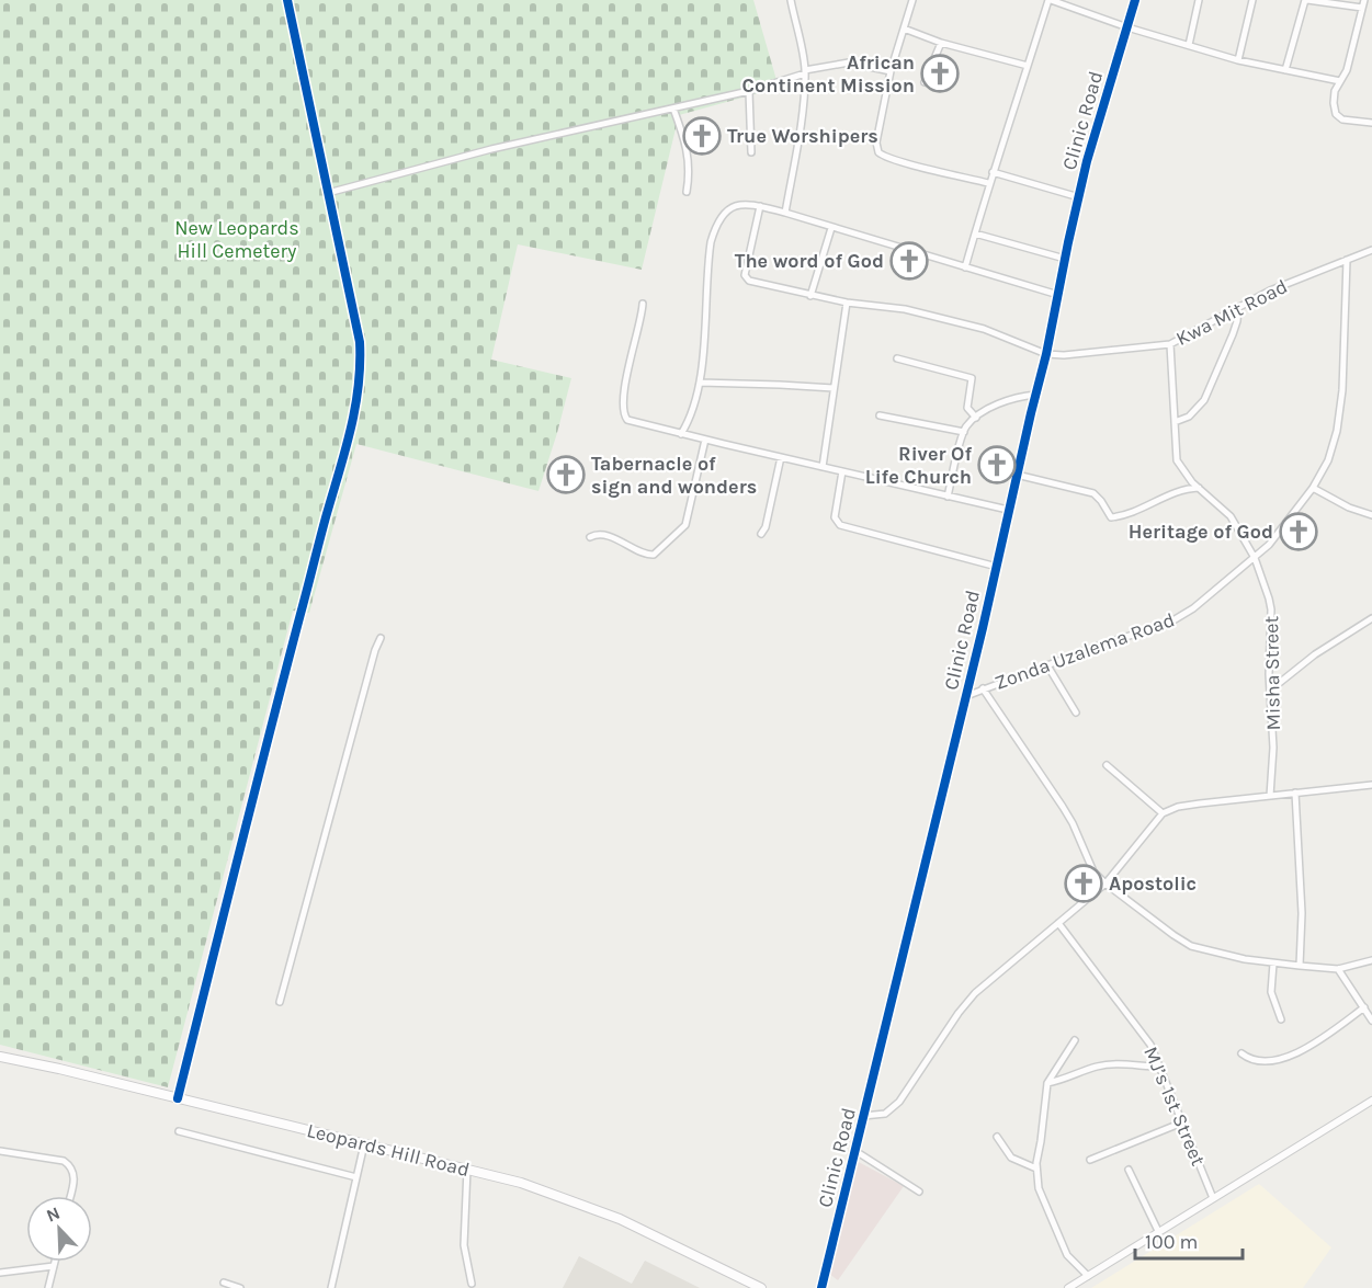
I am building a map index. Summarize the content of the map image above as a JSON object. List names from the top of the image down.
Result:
{
  "streets": {
    "main road": ["Leopards Hill Road"],
    "street": [
      "Clinic Road",
      "Kwa Mit Road",
      "Zonda Uzalema Road",
      "Misha Street",
      "MJ’s 1st Street"
    ]
  },
  "crossings": [
    ["Clinic Road", "Kwa Mit Road"],
    ["Clinic Road", "Zonda Uzalema Road"],
    ["Kwa Mit Road", "Zonda Uzalema Road"],
    ["Kwa Mit Road", "Misha Street"],
    ["Zonda Uzalema Road", "Misha Street"]
  ],
  "parks": ["New Leopards Hill Cemetery"],
  "places": {
    "church": [
      "African Continent Mission",
      "True Worshipers",
      "The word of God",
      "River Of Life Church",
      "Tabernacle of sign and wonders",
      "Heritage of God",
      "Apostolic"
    ]
  },
  "scale_bar": "100 m",
  "north": "top left"
}
